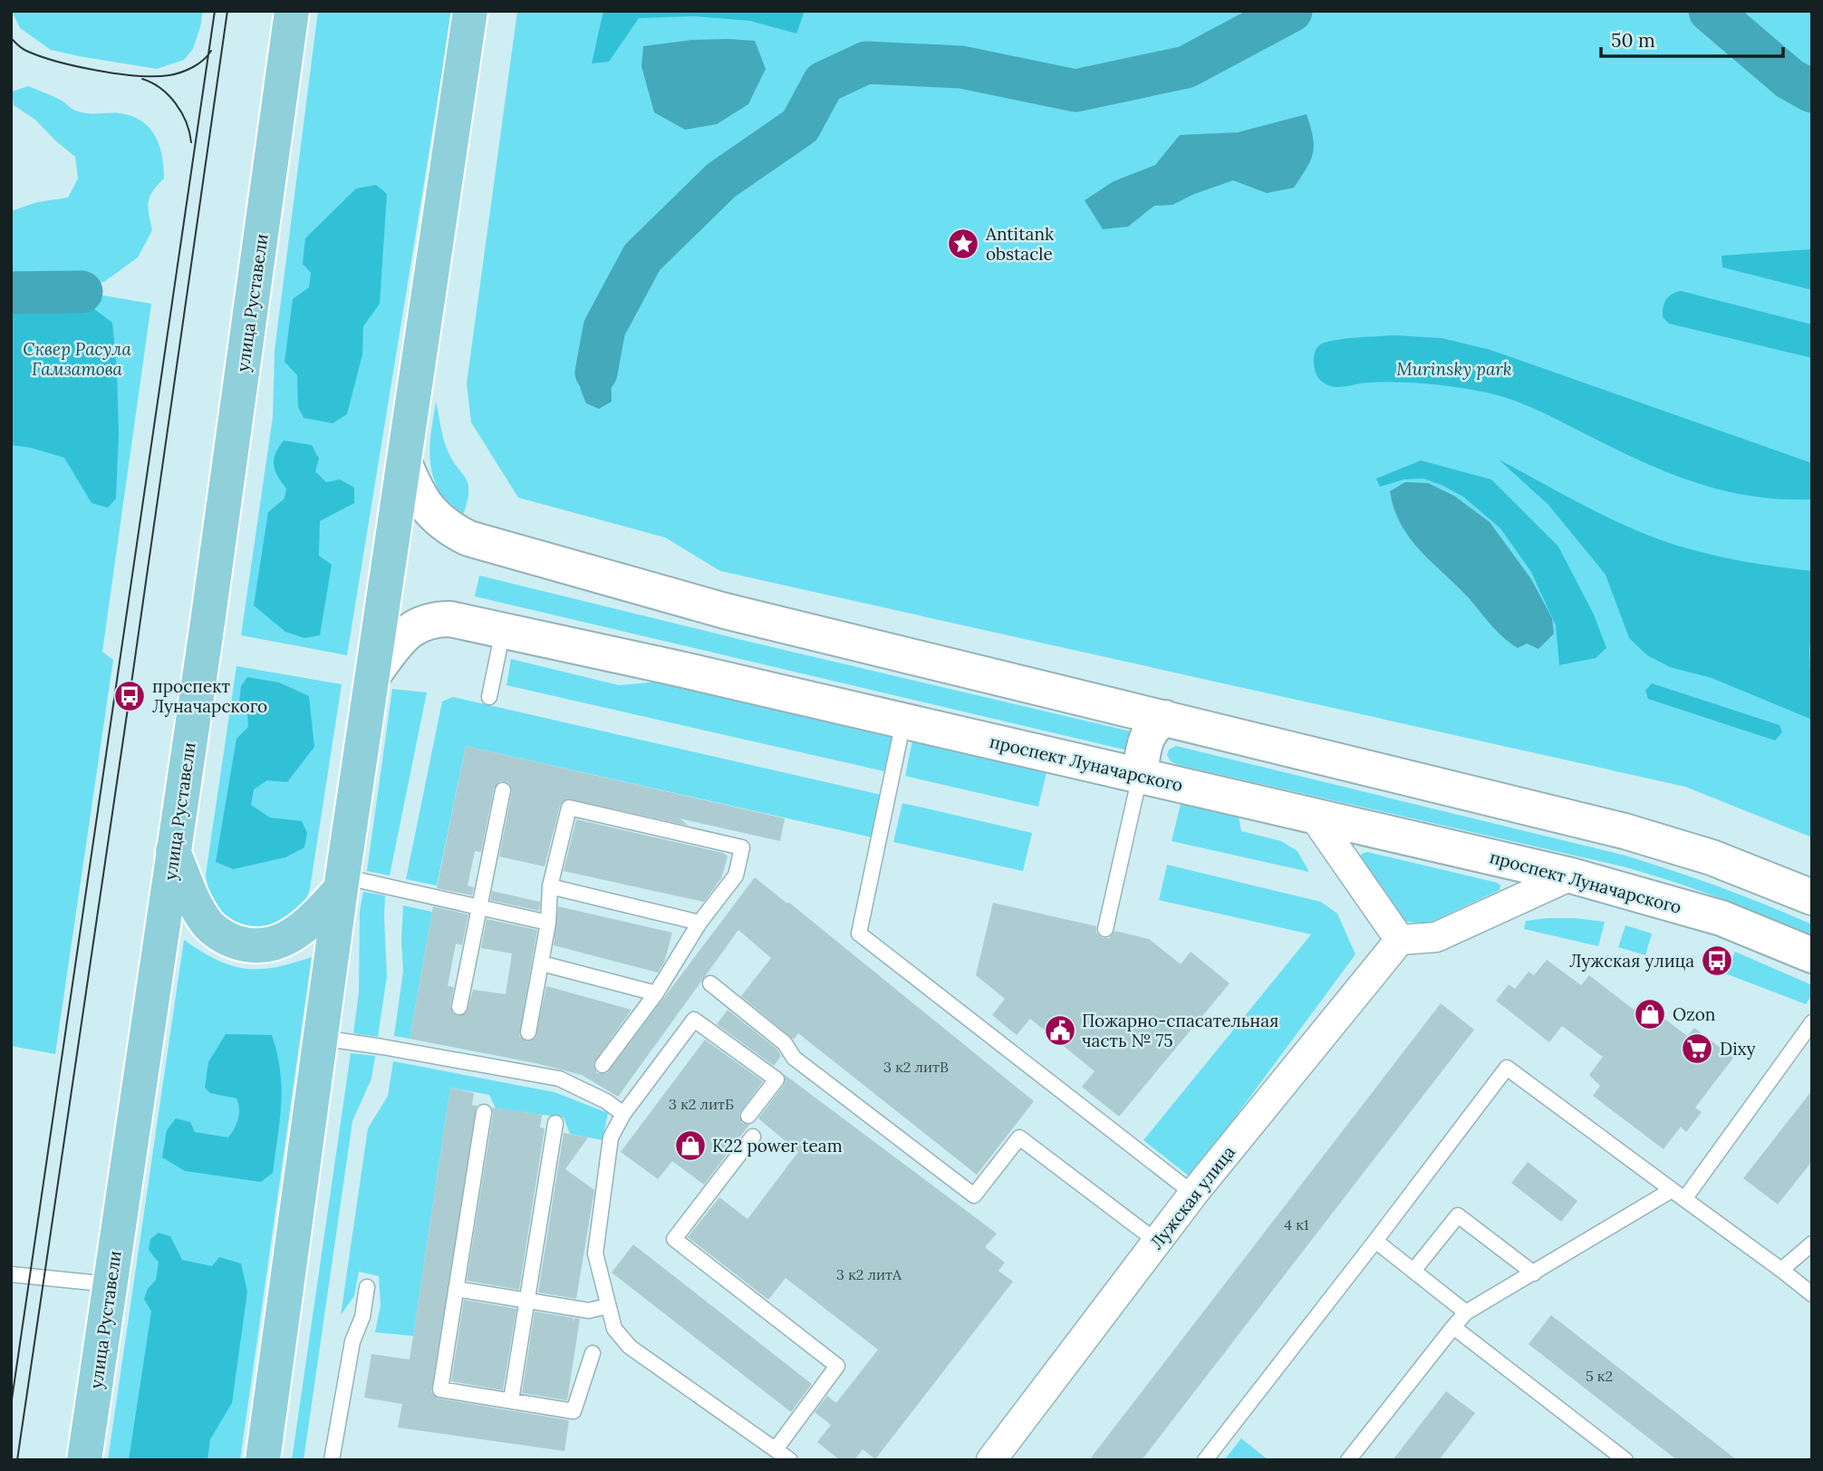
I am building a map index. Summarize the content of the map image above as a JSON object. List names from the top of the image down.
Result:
{
  "streets": {
    "main road": ["улица Руставели", "проспект Луначарского"],
    "street": ["Лужская улица"]
  },
  "parks": ["Сквер Расула Гамзатова", "Murinsky park"],
  "places": {
    "place": ["Antitank obstacle"],
    "bus stop": ["проспект Луначарского", "Лужская улица"],
    "shop": ["Ozon", "K22 power team"],
    "public building": ["Пожарно-спасательная часть № 75"],
    "supermarket": ["Dixy"]
  },
  "house_numbers": [
    "3 к2 литВ",
    "3 к2 литБ",
    "4 к1",
    "3 к2 литА",
    "5 к2"
  ],
  "scale_bar": "50 m"
}
